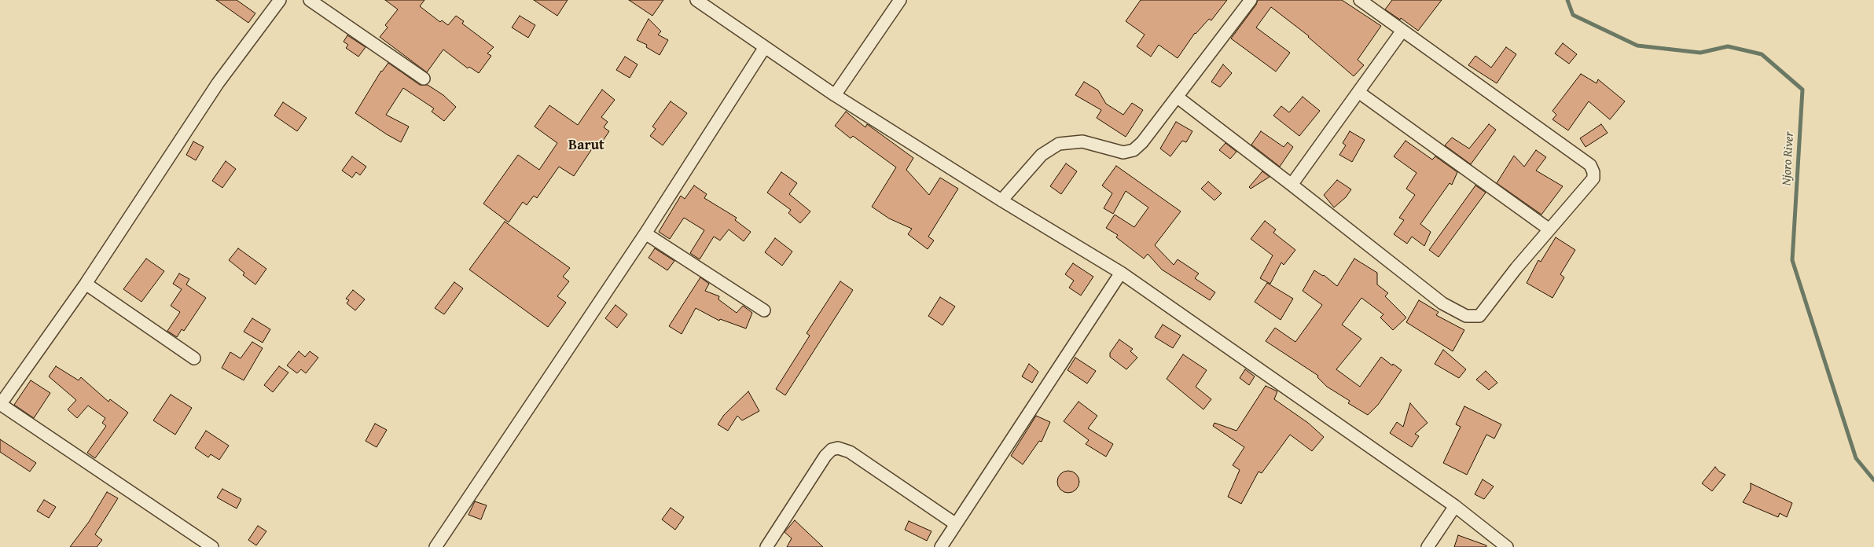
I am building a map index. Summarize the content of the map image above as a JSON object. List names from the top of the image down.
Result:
{
  "districts": ["Barut"],
  "water": ["Njoro River"]
}
